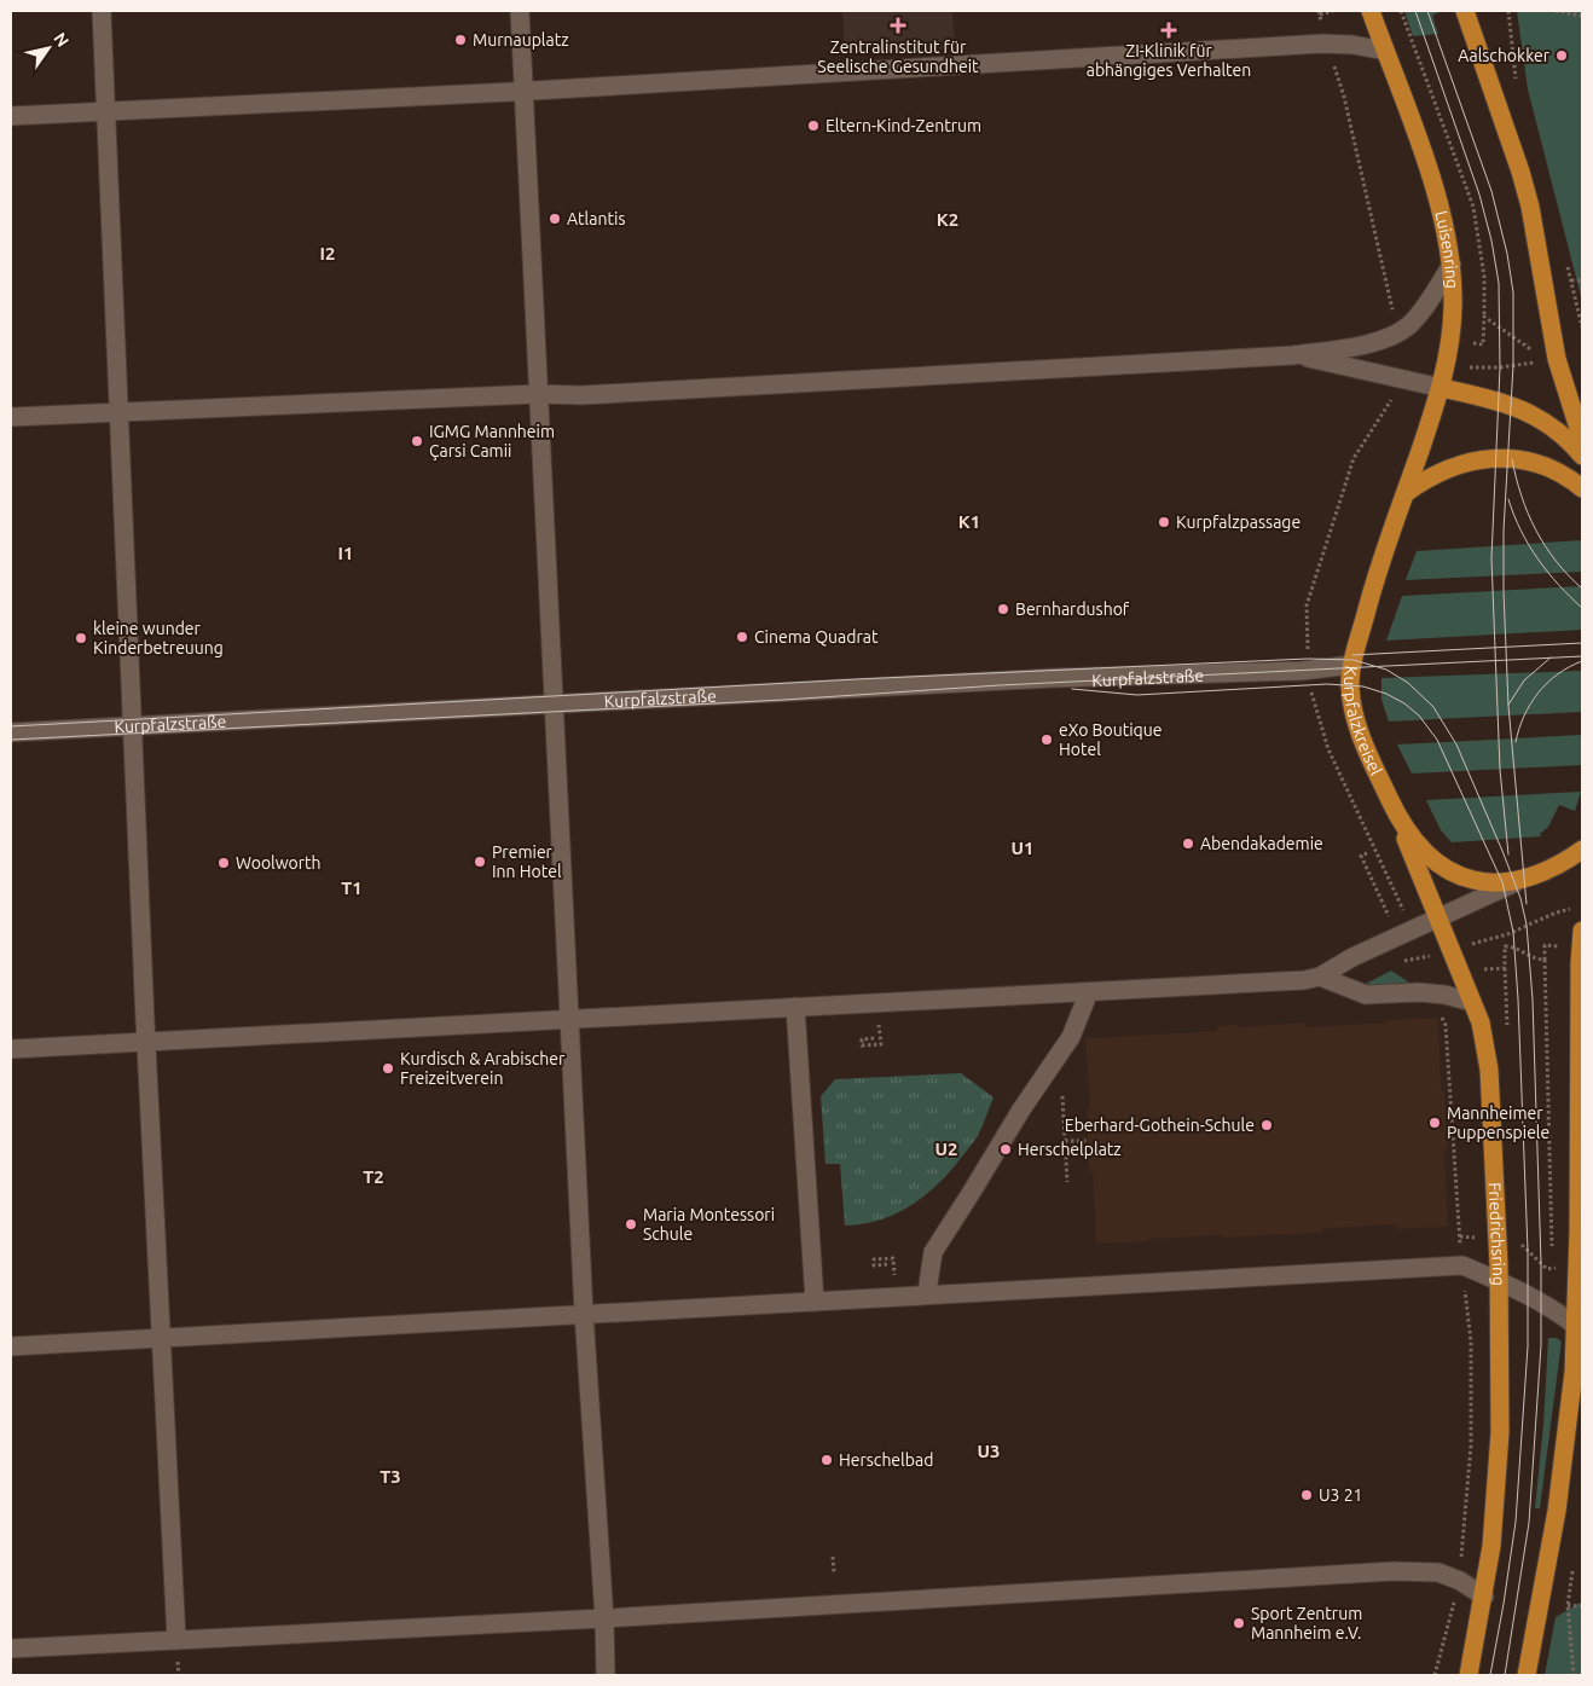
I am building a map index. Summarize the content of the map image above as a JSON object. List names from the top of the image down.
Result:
{
  "streets": {
    "main road": ["Luisenring", "Kurpfalzkreisel", "Friedrichsring"],
    "street": ["Kurpfalzstraße"]
  },
  "crossings": [
    ["Luisenring", "Kurpfalzkreisel"],
    ["Kurpfalzstraße", "Kurpfalzkreisel"],
    ["Kurpfalzkreisel", "Friedrichsring"]
  ],
  "districts": [
    "K2",
    "I2",
    "K1",
    "I1",
    "U1",
    "T1",
    "U2",
    "T2",
    "U3",
    "T3"
  ],
  "places": {
    "health": ["Zentralinstitut für Seelische Gesundheit", "ZI-Klinik für abhängiges Verhalten"],
    "other": [
      "Murnauplatz",
      "Aalschokker",
      "Eltern-Kind-Zentrum",
      "Atlantis",
      "IGMG Mannheim Çarsi Camii",
      "Kurpfalzpassage",
      "Bernhardushof",
      "Cinema Quadrat",
      "kleine wunder Kinderbetreuung",
      "eXo Boutique Hotel",
      "Abendakademie",
      "Premier Inn Hotel",
      "Woolworth",
      "Kurdisch & Arabischer Freizeitverein",
      "Mannheimer Puppenspiele",
      "Eberhard-Gothein-Schule",
      "Herschelplatz",
      "Maria Montessori Schule",
      "Herschelbad",
      "U3 21",
      "Sport Zentrum Mannheim e.V."
    ]
  },
  "north": "top right"
}
